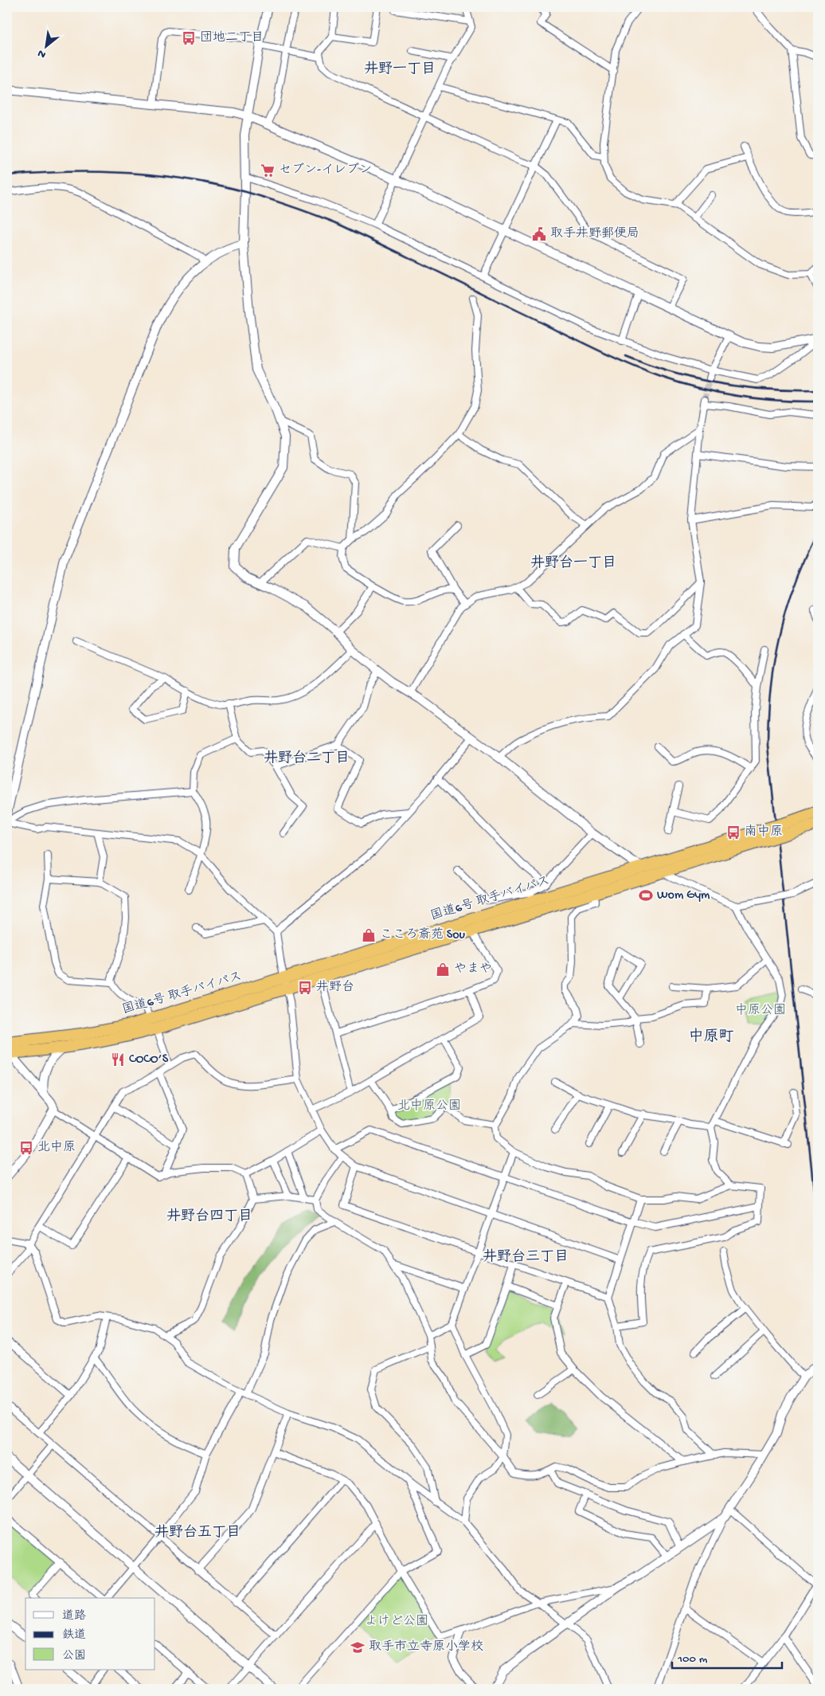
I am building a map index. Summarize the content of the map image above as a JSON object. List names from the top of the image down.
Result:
{
  "streets": {
    "highway": ["国道6号 取手バイパス"]
  },
  "districts": [
    "井野一丁目",
    "井野台一丁目",
    "井野台二丁目",
    "中原町",
    "井野台四丁目",
    "井野台三丁目",
    "井野台五丁目"
  ],
  "parks": ["中原公園", "北中原公園", "よけど公園"],
  "places": {
    "bus stop": [
      "団地二丁目",
      "南中原",
      "井野台",
      "北中原"
    ],
    "supermarket": ["セブン-イレブン"],
    "public building": ["取手井野郵便局"],
    "sports": ["Wom Gym"],
    "shop": ["こころ斎苑 Sou", "やまや"],
    "restaurant": ["COCO’S"],
    "school or university": ["取手市立寺原小学校"]
  },
  "legend": ["道路", "鉄道", "公園"],
  "scale_bar": "100 m",
  "north": "bottom left"
}
